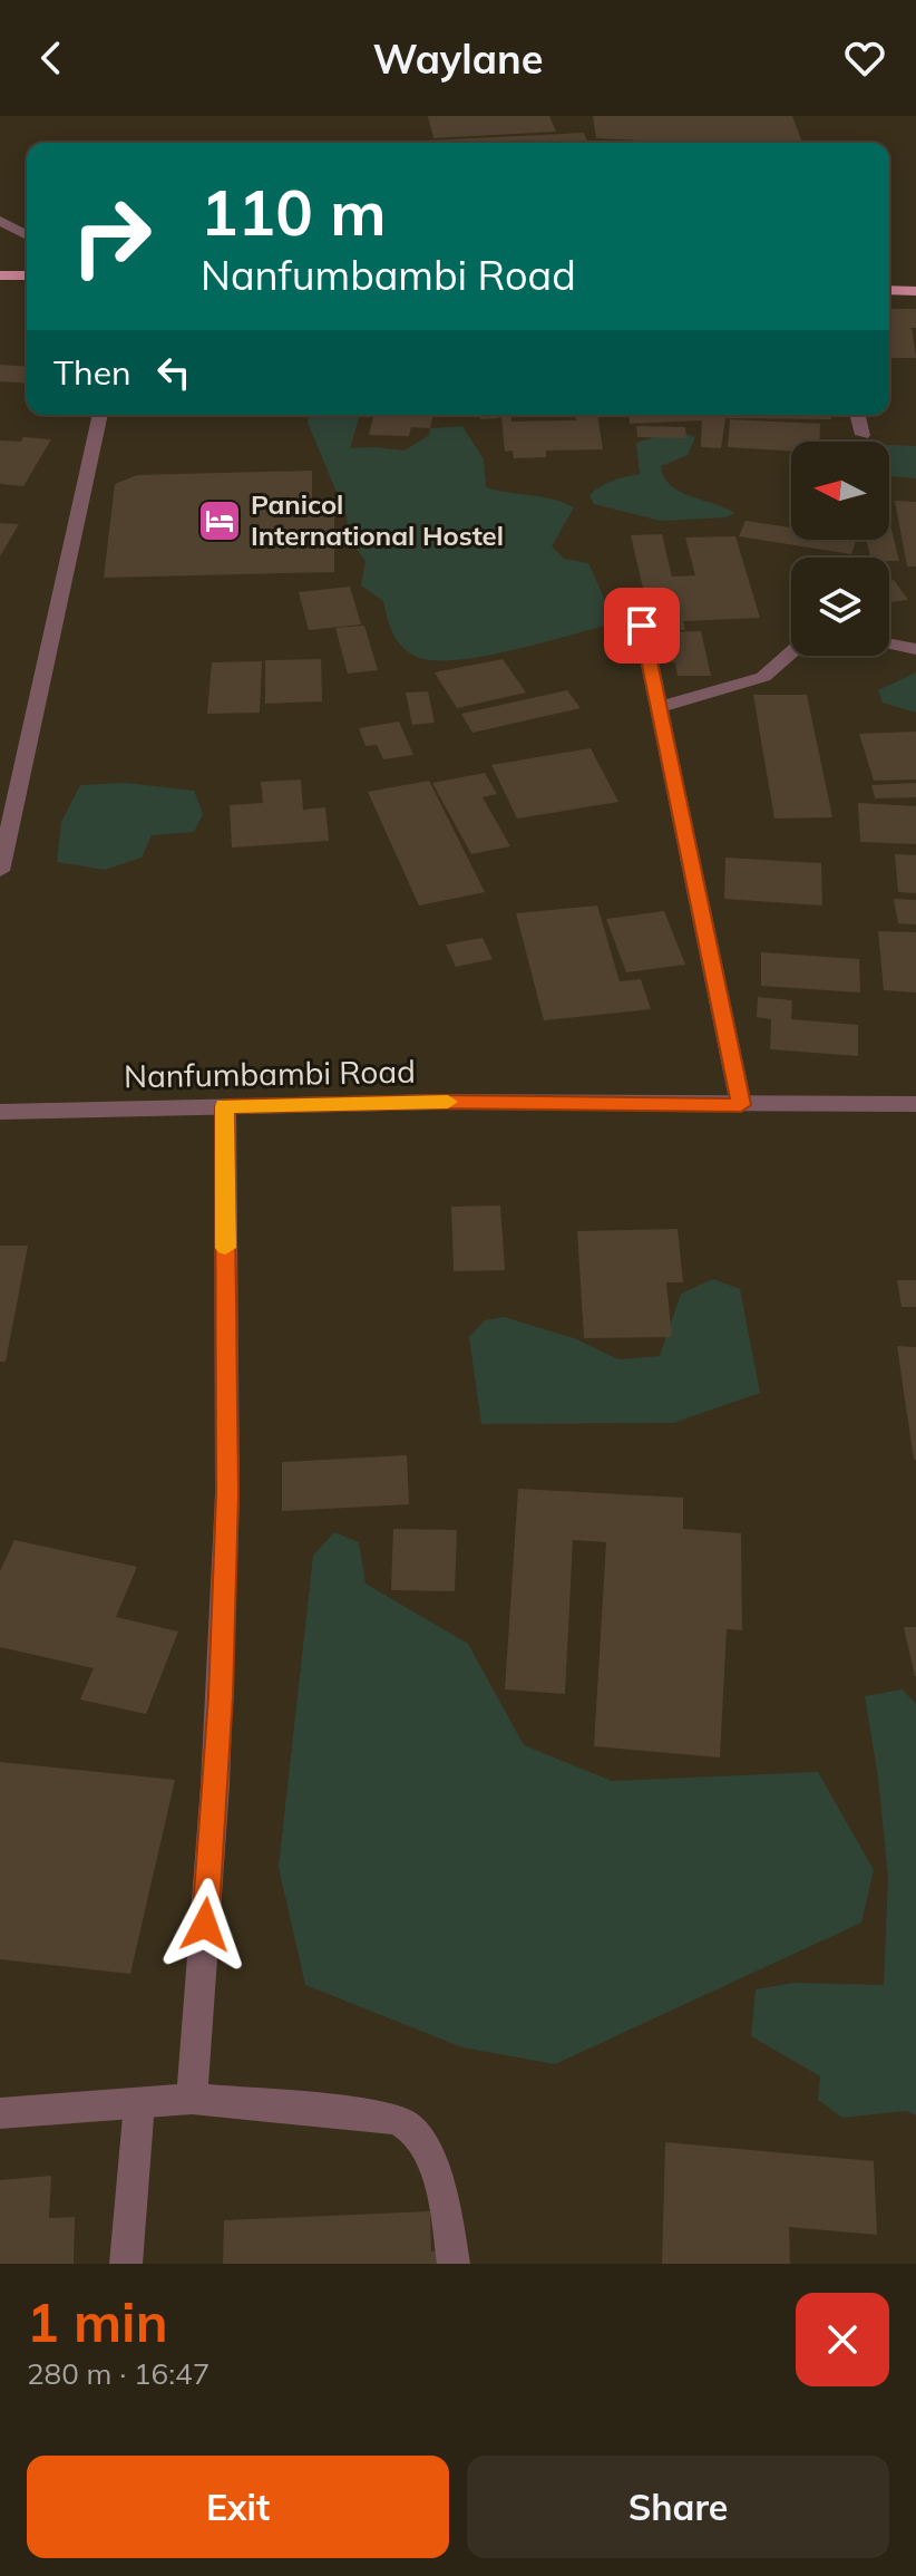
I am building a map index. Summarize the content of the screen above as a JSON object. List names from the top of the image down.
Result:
{
  "streets": {
    "street": ["Nanfumbambi Road"]
  },
  "places": {
    "hotel": ["Panicol International Hostel"]
  },
  "north": "left",
  "page": {
    "header": "Waylane",
    "turn": ["110 m", "Nanfumbambi Road"],
    "then": "Then",
    "heading": ["1 min", "280 m · 16:47"],
    "buttons": ["Exit", "Share"]
  }
}
